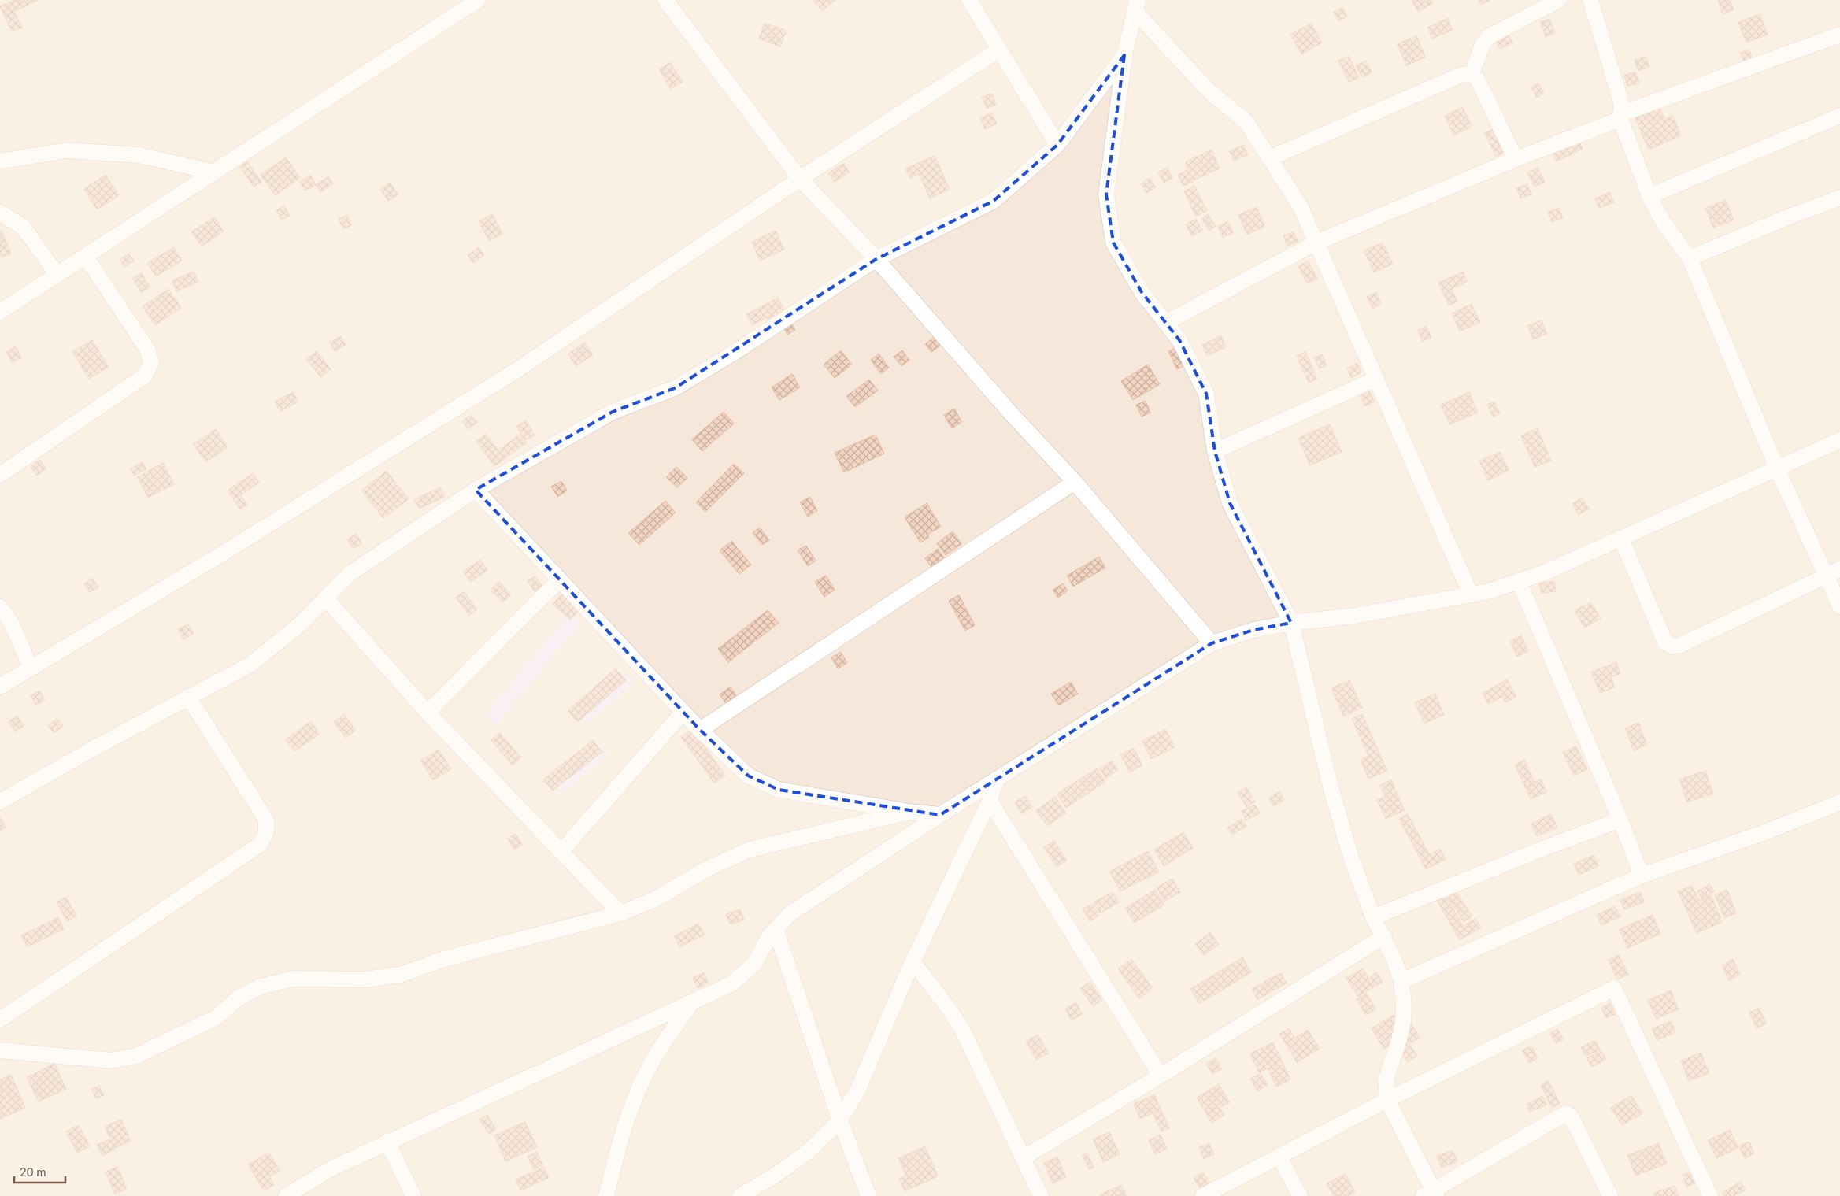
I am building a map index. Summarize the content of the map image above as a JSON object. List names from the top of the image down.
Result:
{
  "scale_bar": "20 m"
}
